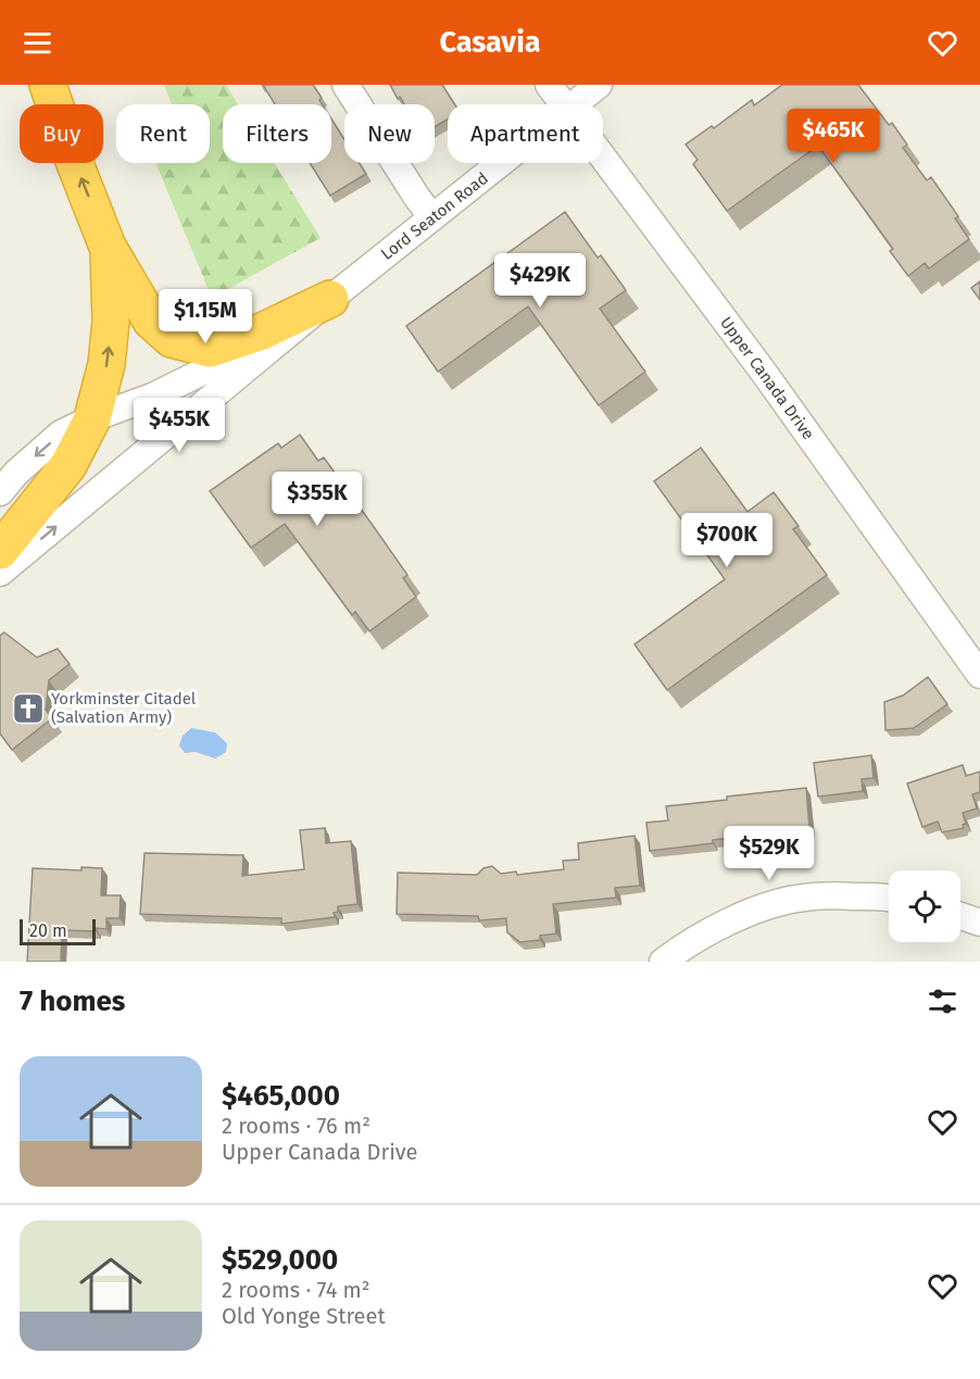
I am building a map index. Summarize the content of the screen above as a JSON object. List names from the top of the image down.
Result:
{
  "streets": {
    "street": ["Lord Seaton Road", "Upper Canada Drive"]
  },
  "places": {
    "church": ["Yorkminster Citadel (Salvation Army)"]
  },
  "scale_bar": "20 m",
  "page": {
    "header": "Casavia",
    "chip": [
      "Buy",
      "Rent",
      "Filters",
      "New",
      "Apartment"
    ],
    "price": [
      "$465K",
      "$429K",
      "$1.15M",
      "$455K",
      "$355K",
      "$700K",
      "$529K"
    ],
    "scale": "20 m",
    "heading": "7 homes",
    "list": [
      {
        "name": "$465,000",
        "note": "2 rooms · 76 m² · Upper Canada Drive"
      },
      {
        "name": "$529,000",
        "note": "2 rooms · 74 m² · Old Yonge Street"
      }
    ]
  }
}
